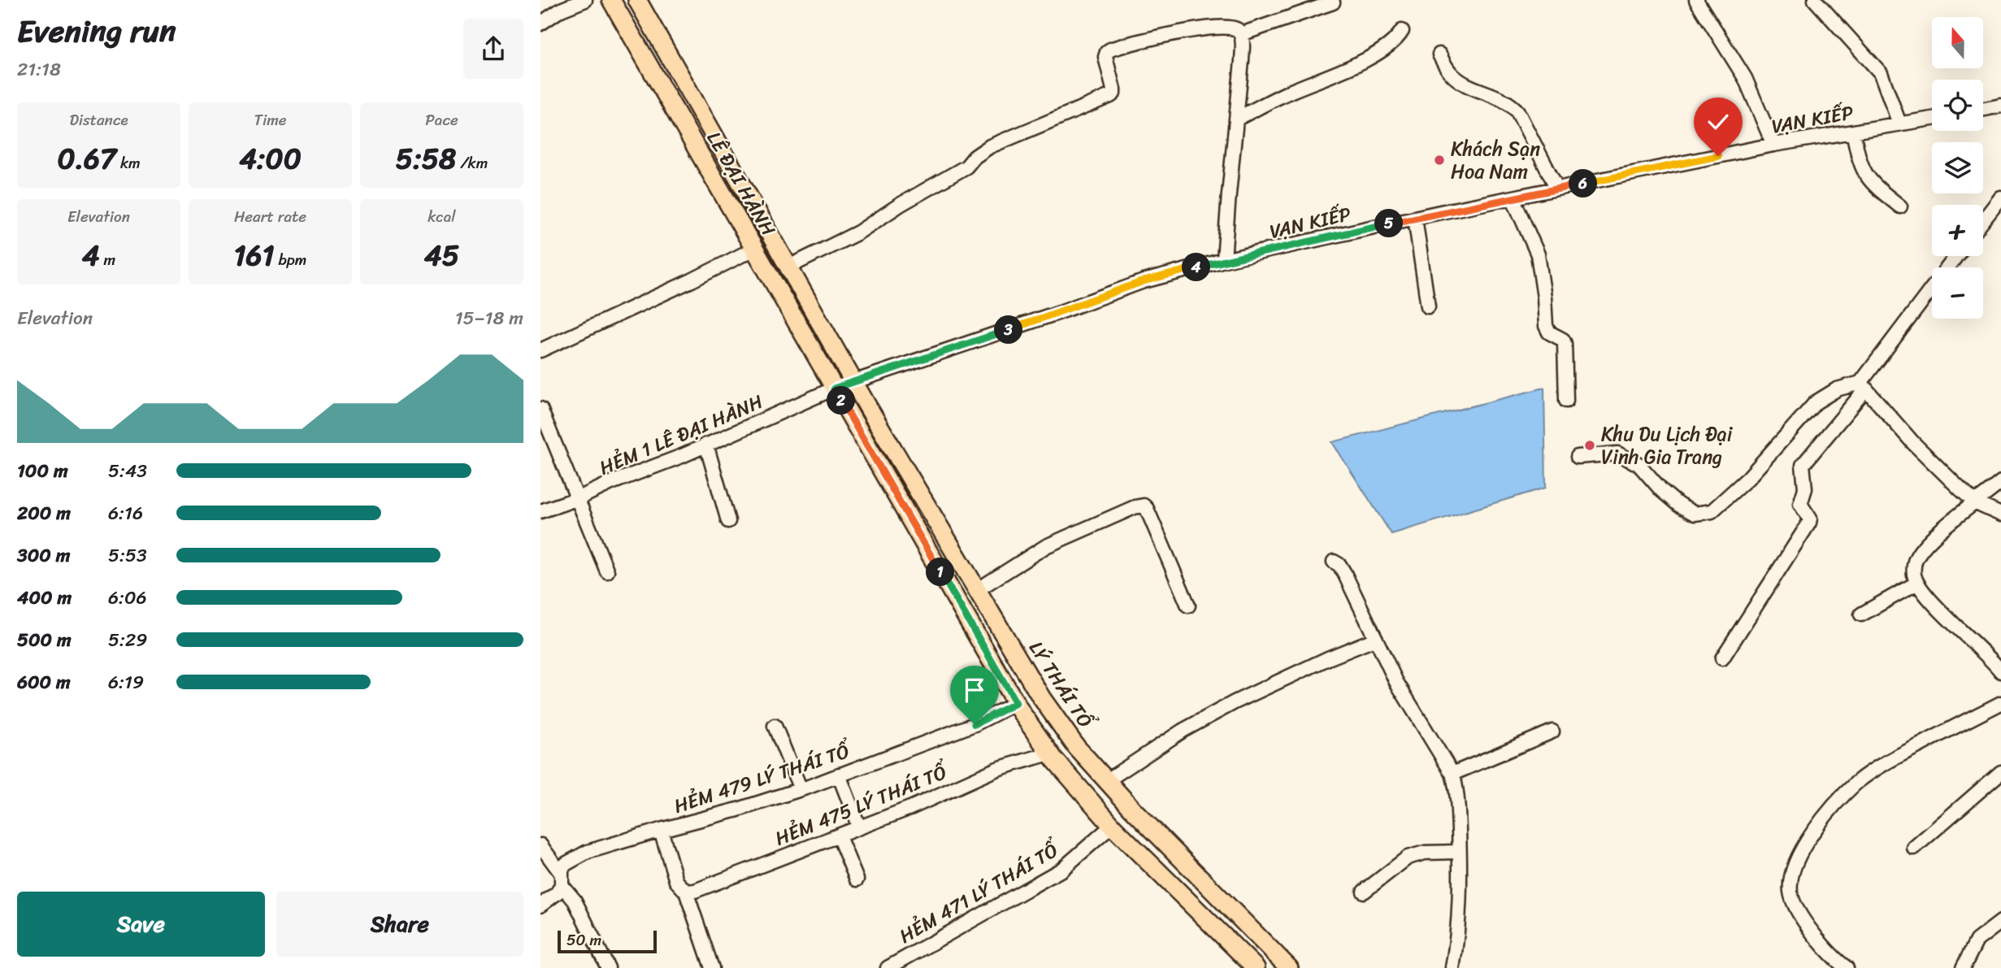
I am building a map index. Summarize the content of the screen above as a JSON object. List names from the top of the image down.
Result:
{
  "streets": {
    "main road": ["LÊ ĐẠI HÀNH", "LÝ THÁI TỔ"],
    "street": [
      "VẠN KIẾP",
      "HẺM 1 LÊ ĐẠI HÀNH",
      "HẺM 479 LÝ THÁI TỔ",
      "HẺM 475 LÝ THÁI TỔ",
      "HẺM 471 LÝ THÁI TỔ"
    ]
  },
  "crossings": [
    ["VẠN KIẾP", "LÊ ĐẠI HÀNH"],
    ["VẠN KIẾP", "HẺM 1 LÊ ĐẠI HÀNH"],
    ["VẠN KIẾP", "LÝ THÁI TỔ"],
    ["LÊ ĐẠI HÀNH", "HẺM 1 LÊ ĐẠI HÀNH"],
    ["LÊ ĐẠI HÀNH", "LÝ THÁI TỔ"]
  ],
  "places": ["Khách Sạn Hoa Nam", "Khu Du Lịch Đại Vinh Gia Trang"],
  "scale_bar": "50 m",
  "north": "top",
  "page": {
    "heading": ["Evening run", "21:18"],
    "map_buttons": ["+", "−"],
    "stats": [
      ["Distance", "0.67 km"],
      ["Time", "4:00"],
      ["Pace", "5:58 /km"],
      ["Elevation", "4 m"],
      ["Heart rate", "161 bpm"],
      ["kcal", "45"]
    ],
    "pins": [
      "6",
      "5",
      "4",
      "3",
      "2",
      "1"
    ],
    "chart": ["Elevation", "15–18 m"],
    "list": [
      {
        "name": "100 m",
        "note": "5:43"
      },
      {
        "name": "200 m",
        "note": "6:16"
      },
      {
        "name": "300 m",
        "note": "5:53"
      },
      {
        "name": "400 m",
        "note": "6:06"
      },
      {
        "name": "500 m",
        "note": "5:29"
      },
      {
        "name": "600 m",
        "note": "6:19"
      }
    ],
    "buttons": ["Save", "Share"],
    "scale": "50 m"
  }
}
